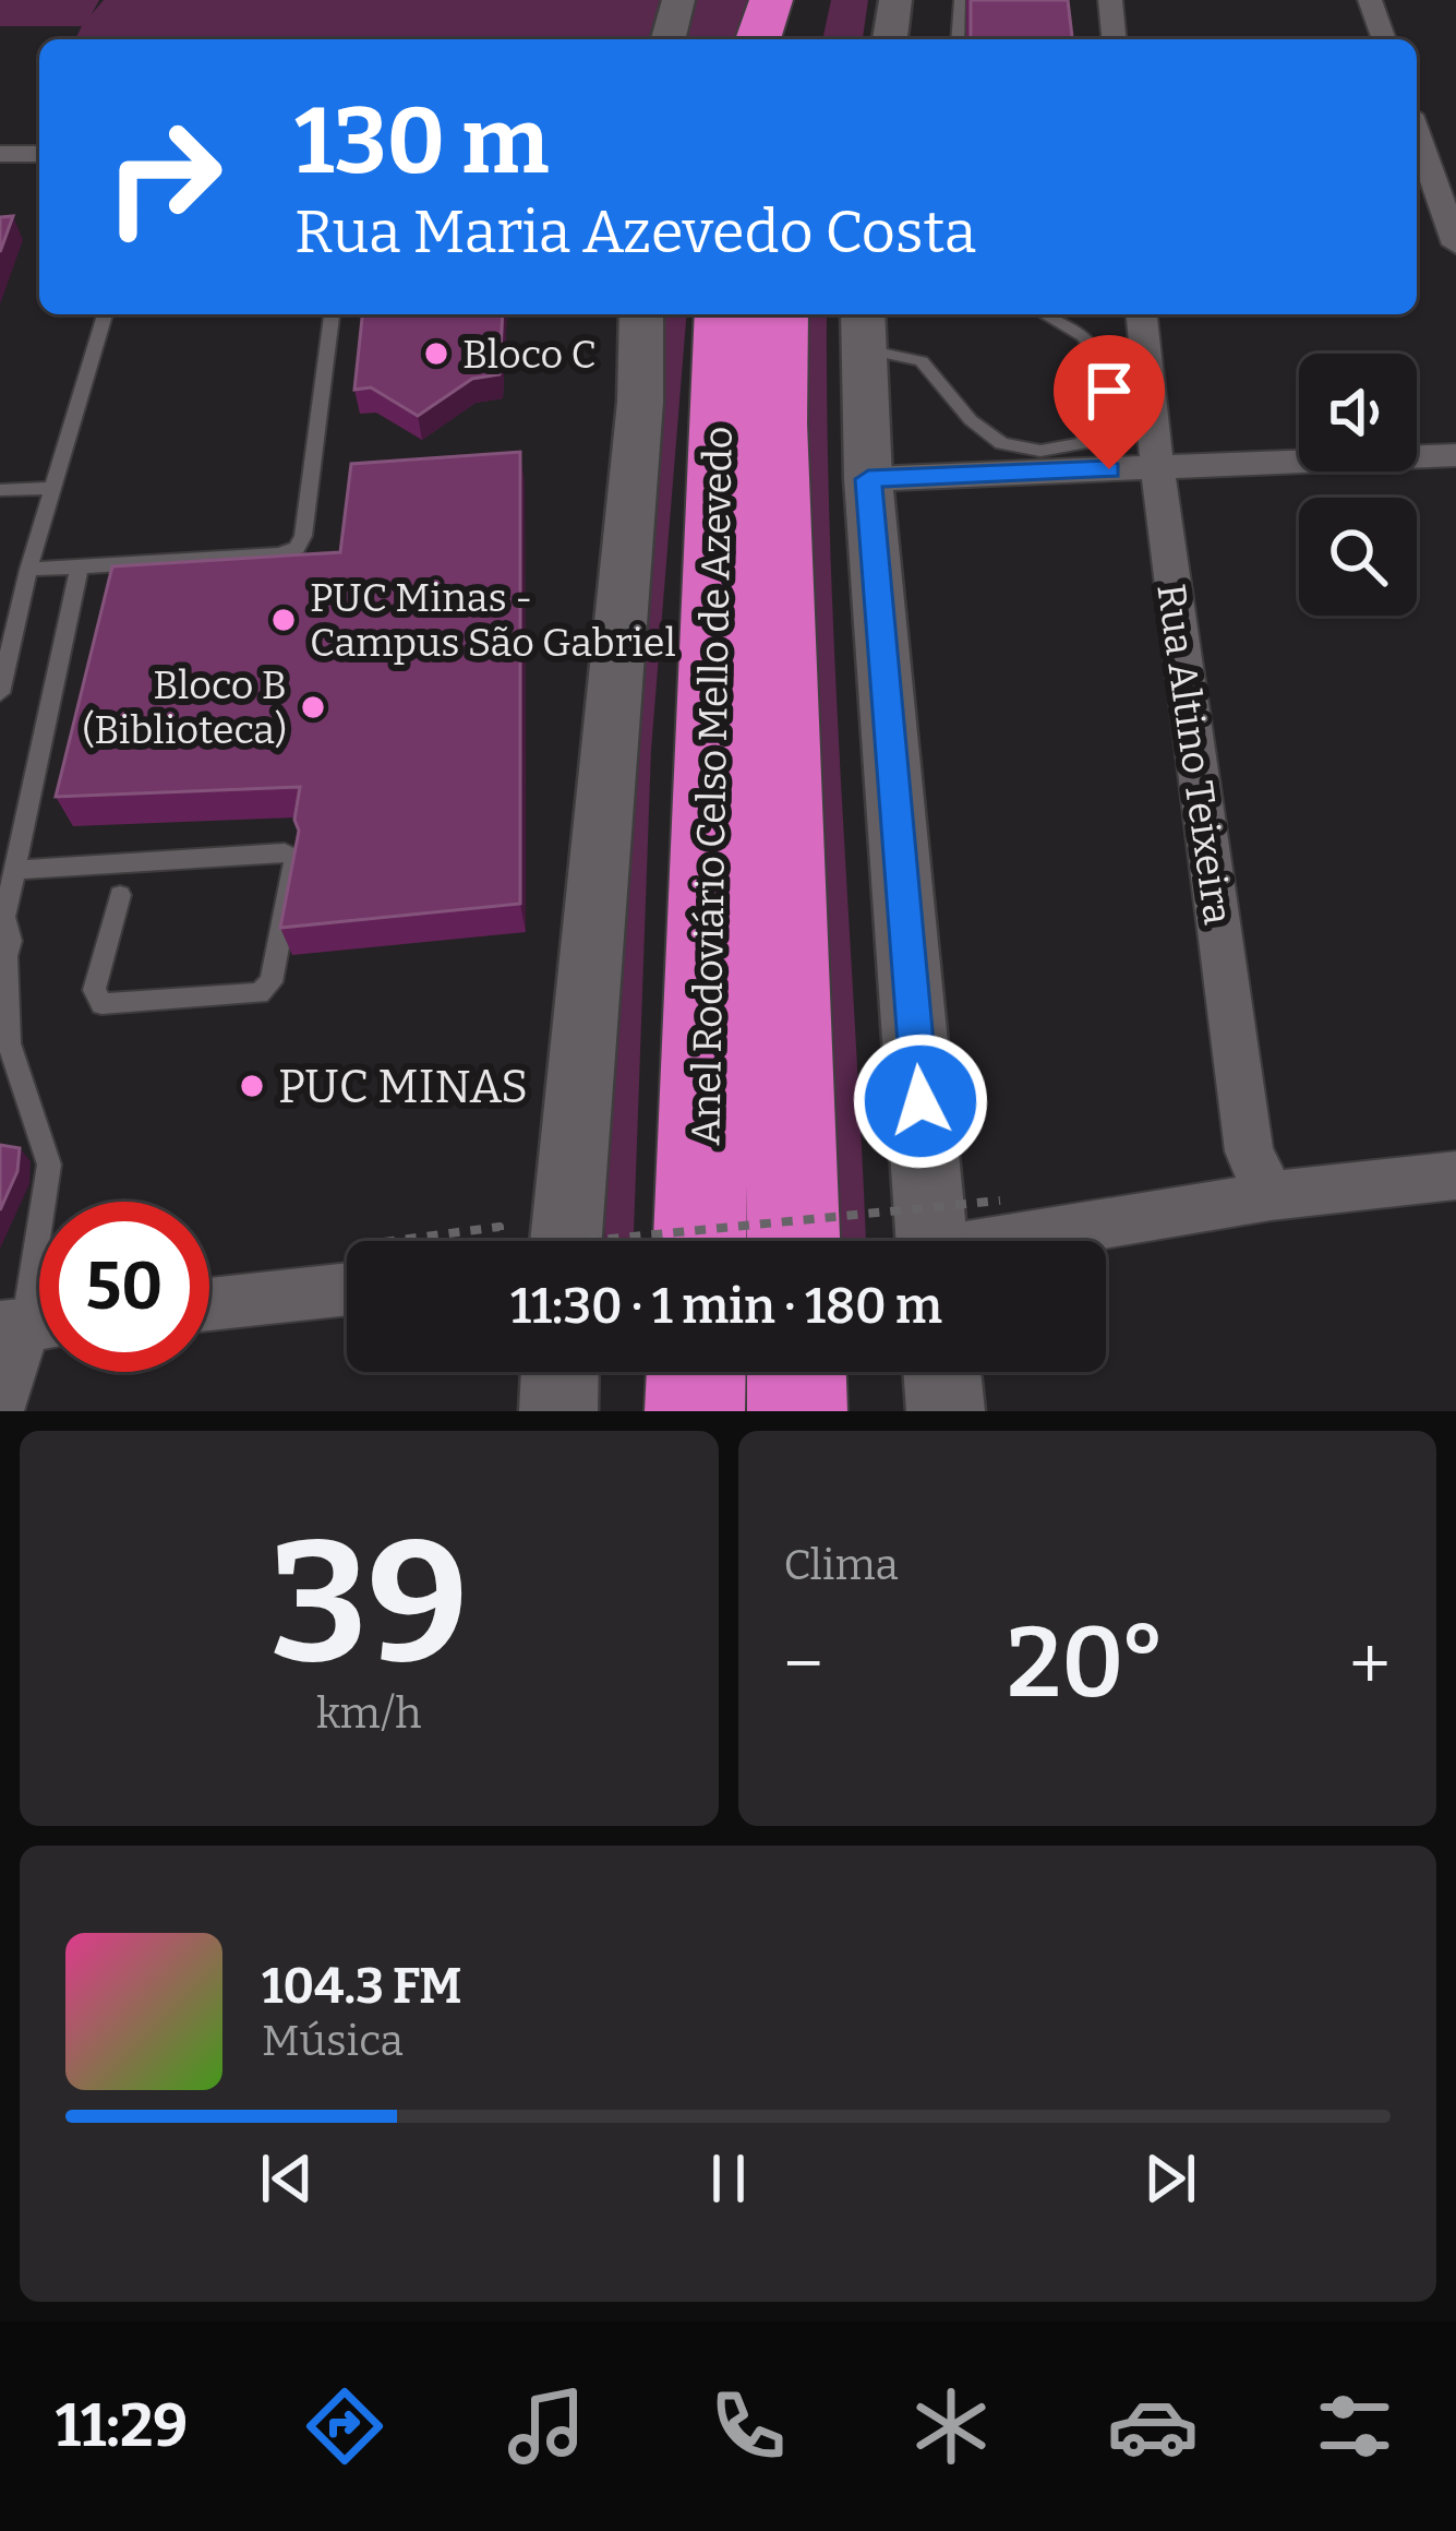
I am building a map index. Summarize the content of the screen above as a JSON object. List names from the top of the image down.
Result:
{
  "streets": {
    "highway": ["Anel Rodoviário Celso Mello de Azevedo"],
    "street": ["Rua Altino Teixeira"]
  },
  "places": [
    "Bloco C",
    "PUC Minas - Campus São Gabriel",
    "Bloco B (Biblioteca)",
    "PUC MINAS"
  ],
  "page": {
    "turn": ["130 m", "Rua Maria Azevedo Costa"],
    "limit": "50",
    "trip": "11:30 · 1 min · 180 m",
    "tile": [
      ["39", "km/h"],
      "Clima"
    ],
    "heat": ["−", "20°", "+"],
    "song": ["104.3 FM", "Música"],
    "tabs": "11:29"
  }
}
